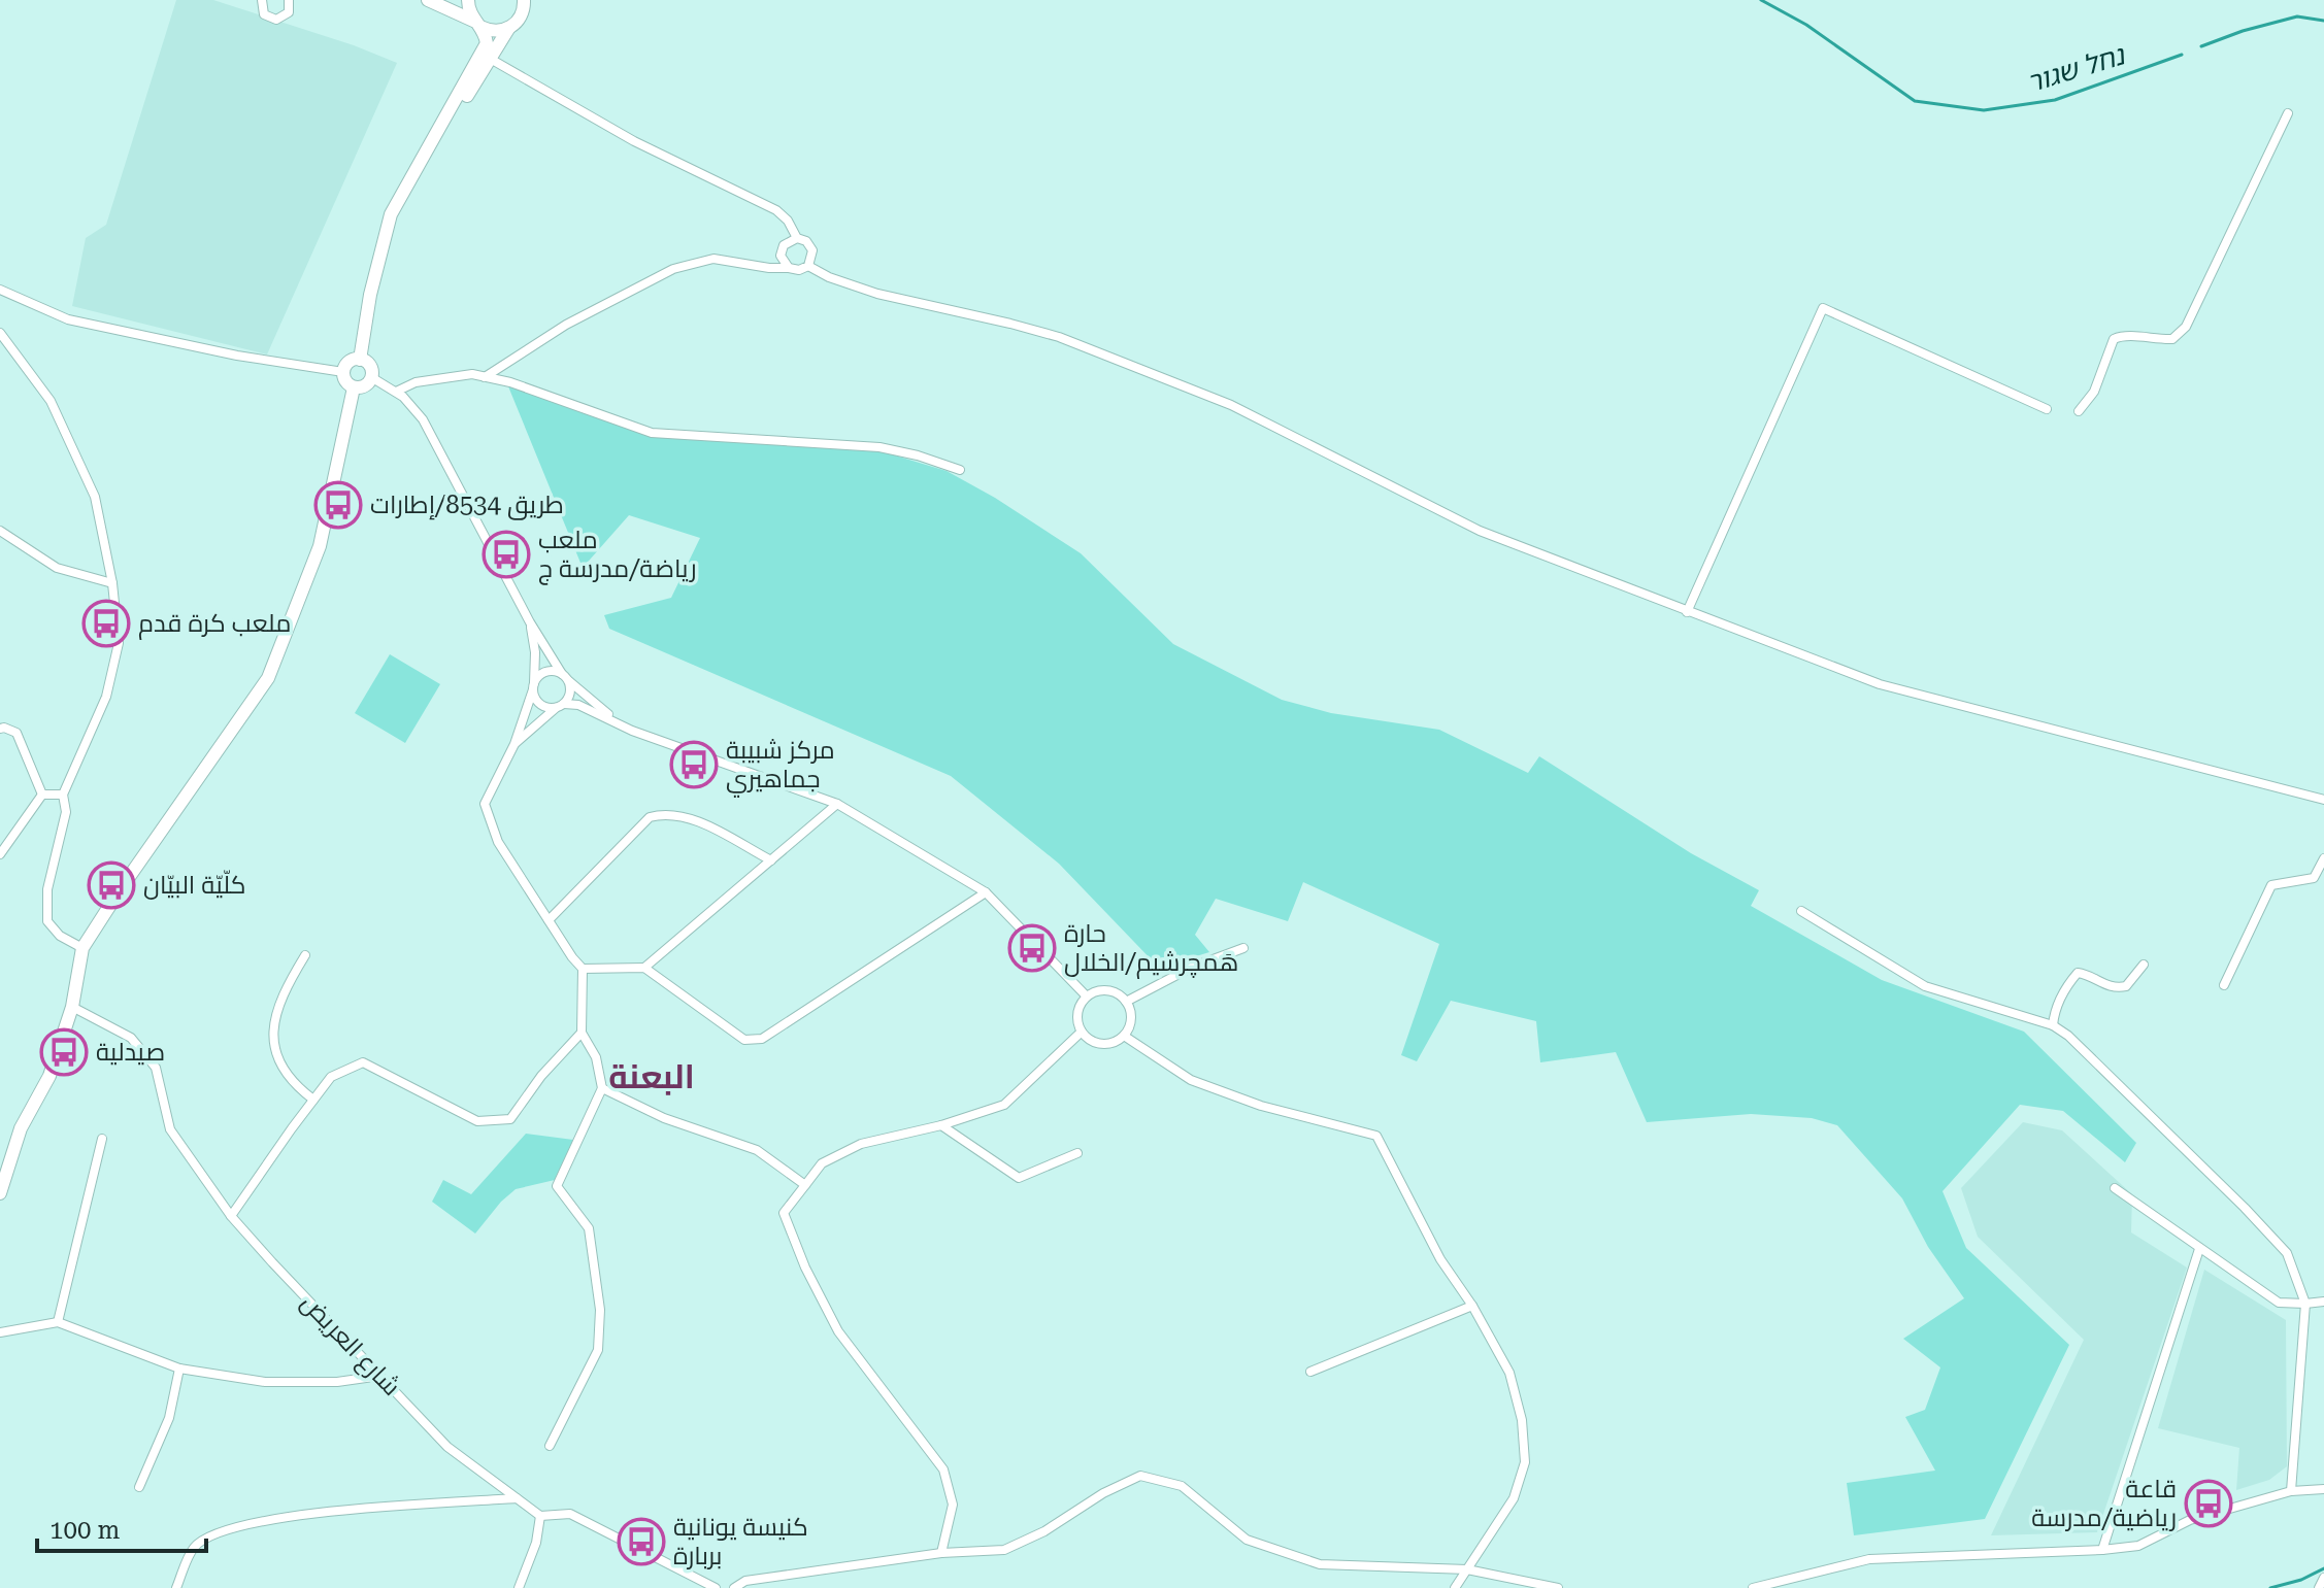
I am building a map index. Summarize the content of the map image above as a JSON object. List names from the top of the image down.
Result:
{
  "streets": {
    "street": ["شارع العريض"]
  },
  "districts": ["البعنة"],
  "water": ["נחל שגור"],
  "places": {
    "bus stop": [
      "طريق 8534/إطارات",
      "ملعب رياضة/مدرسة ج",
      "ملعب كرة قدم",
      "مركز شبيبة جماهيري",
      "كلّيّة البيّان",
      "حارة هَمچرشيم/الخلال",
      "صيدلية",
      "قاعة رياضية/مدرسة",
      "كنيسة يونانية بربارة"
    ]
  },
  "scale_bar": "100 m"
}
